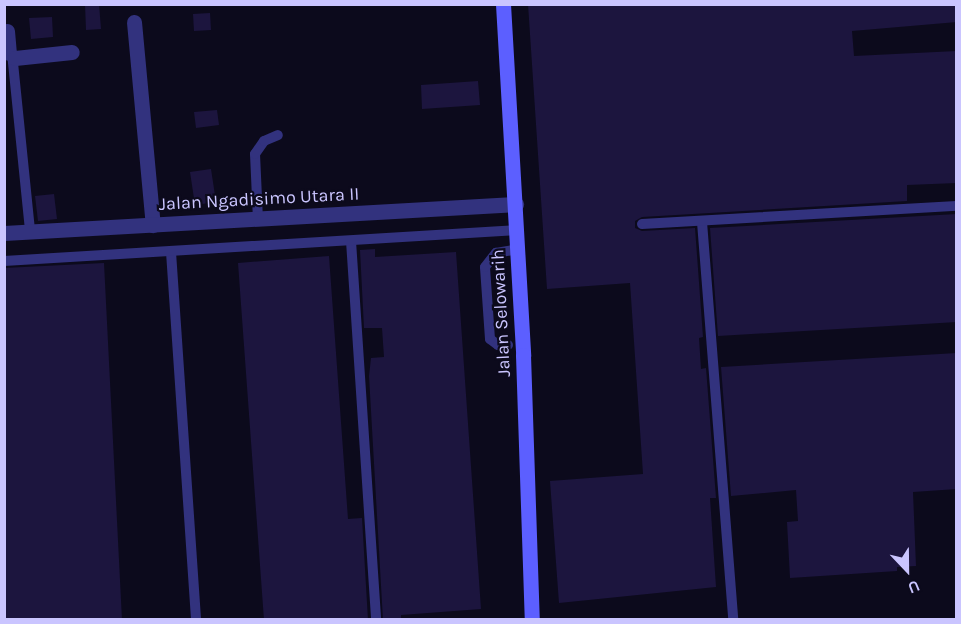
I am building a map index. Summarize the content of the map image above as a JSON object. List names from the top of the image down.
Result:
{
  "streets": {
    "main road": ["Jalan Selowarih"],
    "street": ["Jalan Ngadisimo Utara II"]
  },
  "crossings": [
    ["Jalan Ngadisimo Utara II", "Jalan Selowarih"]
  ],
  "north": "bottom"
}
